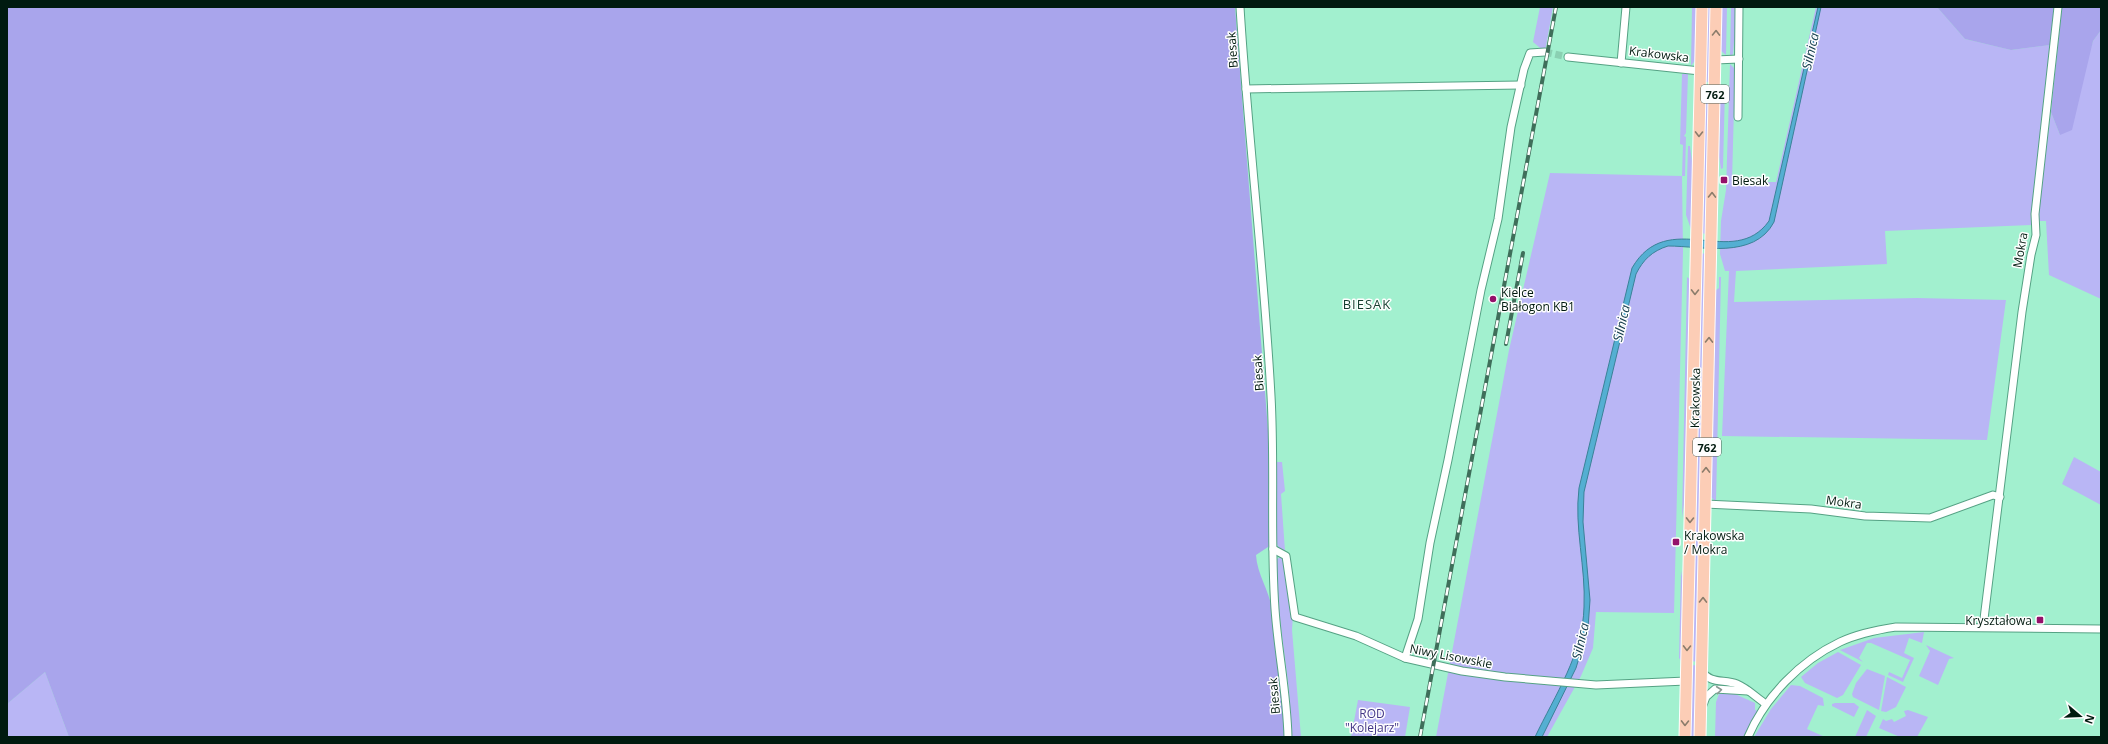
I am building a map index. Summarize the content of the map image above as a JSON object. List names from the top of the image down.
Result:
{
  "streets": {
    "main road": ["Krakowska", "762"],
    "street": ["Biesak", "Mokra", "Niwy Lisowskie"]
  },
  "crossings": [
    ["Biesak", "Niwy Lisowskie"],
    ["Krakowska", "Mokra"],
    ["Krakowska", "Niwy Lisowskie"]
  ],
  "districts": ["BIESAK"],
  "water": ["Silnica"],
  "parks": ["ROD \"Kolejarz\""],
  "places": {
    "transit": ["Biesak", "Krakowska / Mokra", "Kryształowa"],
    "other": ["Kielce Białogon KB1"]
  },
  "north": "right"
}
